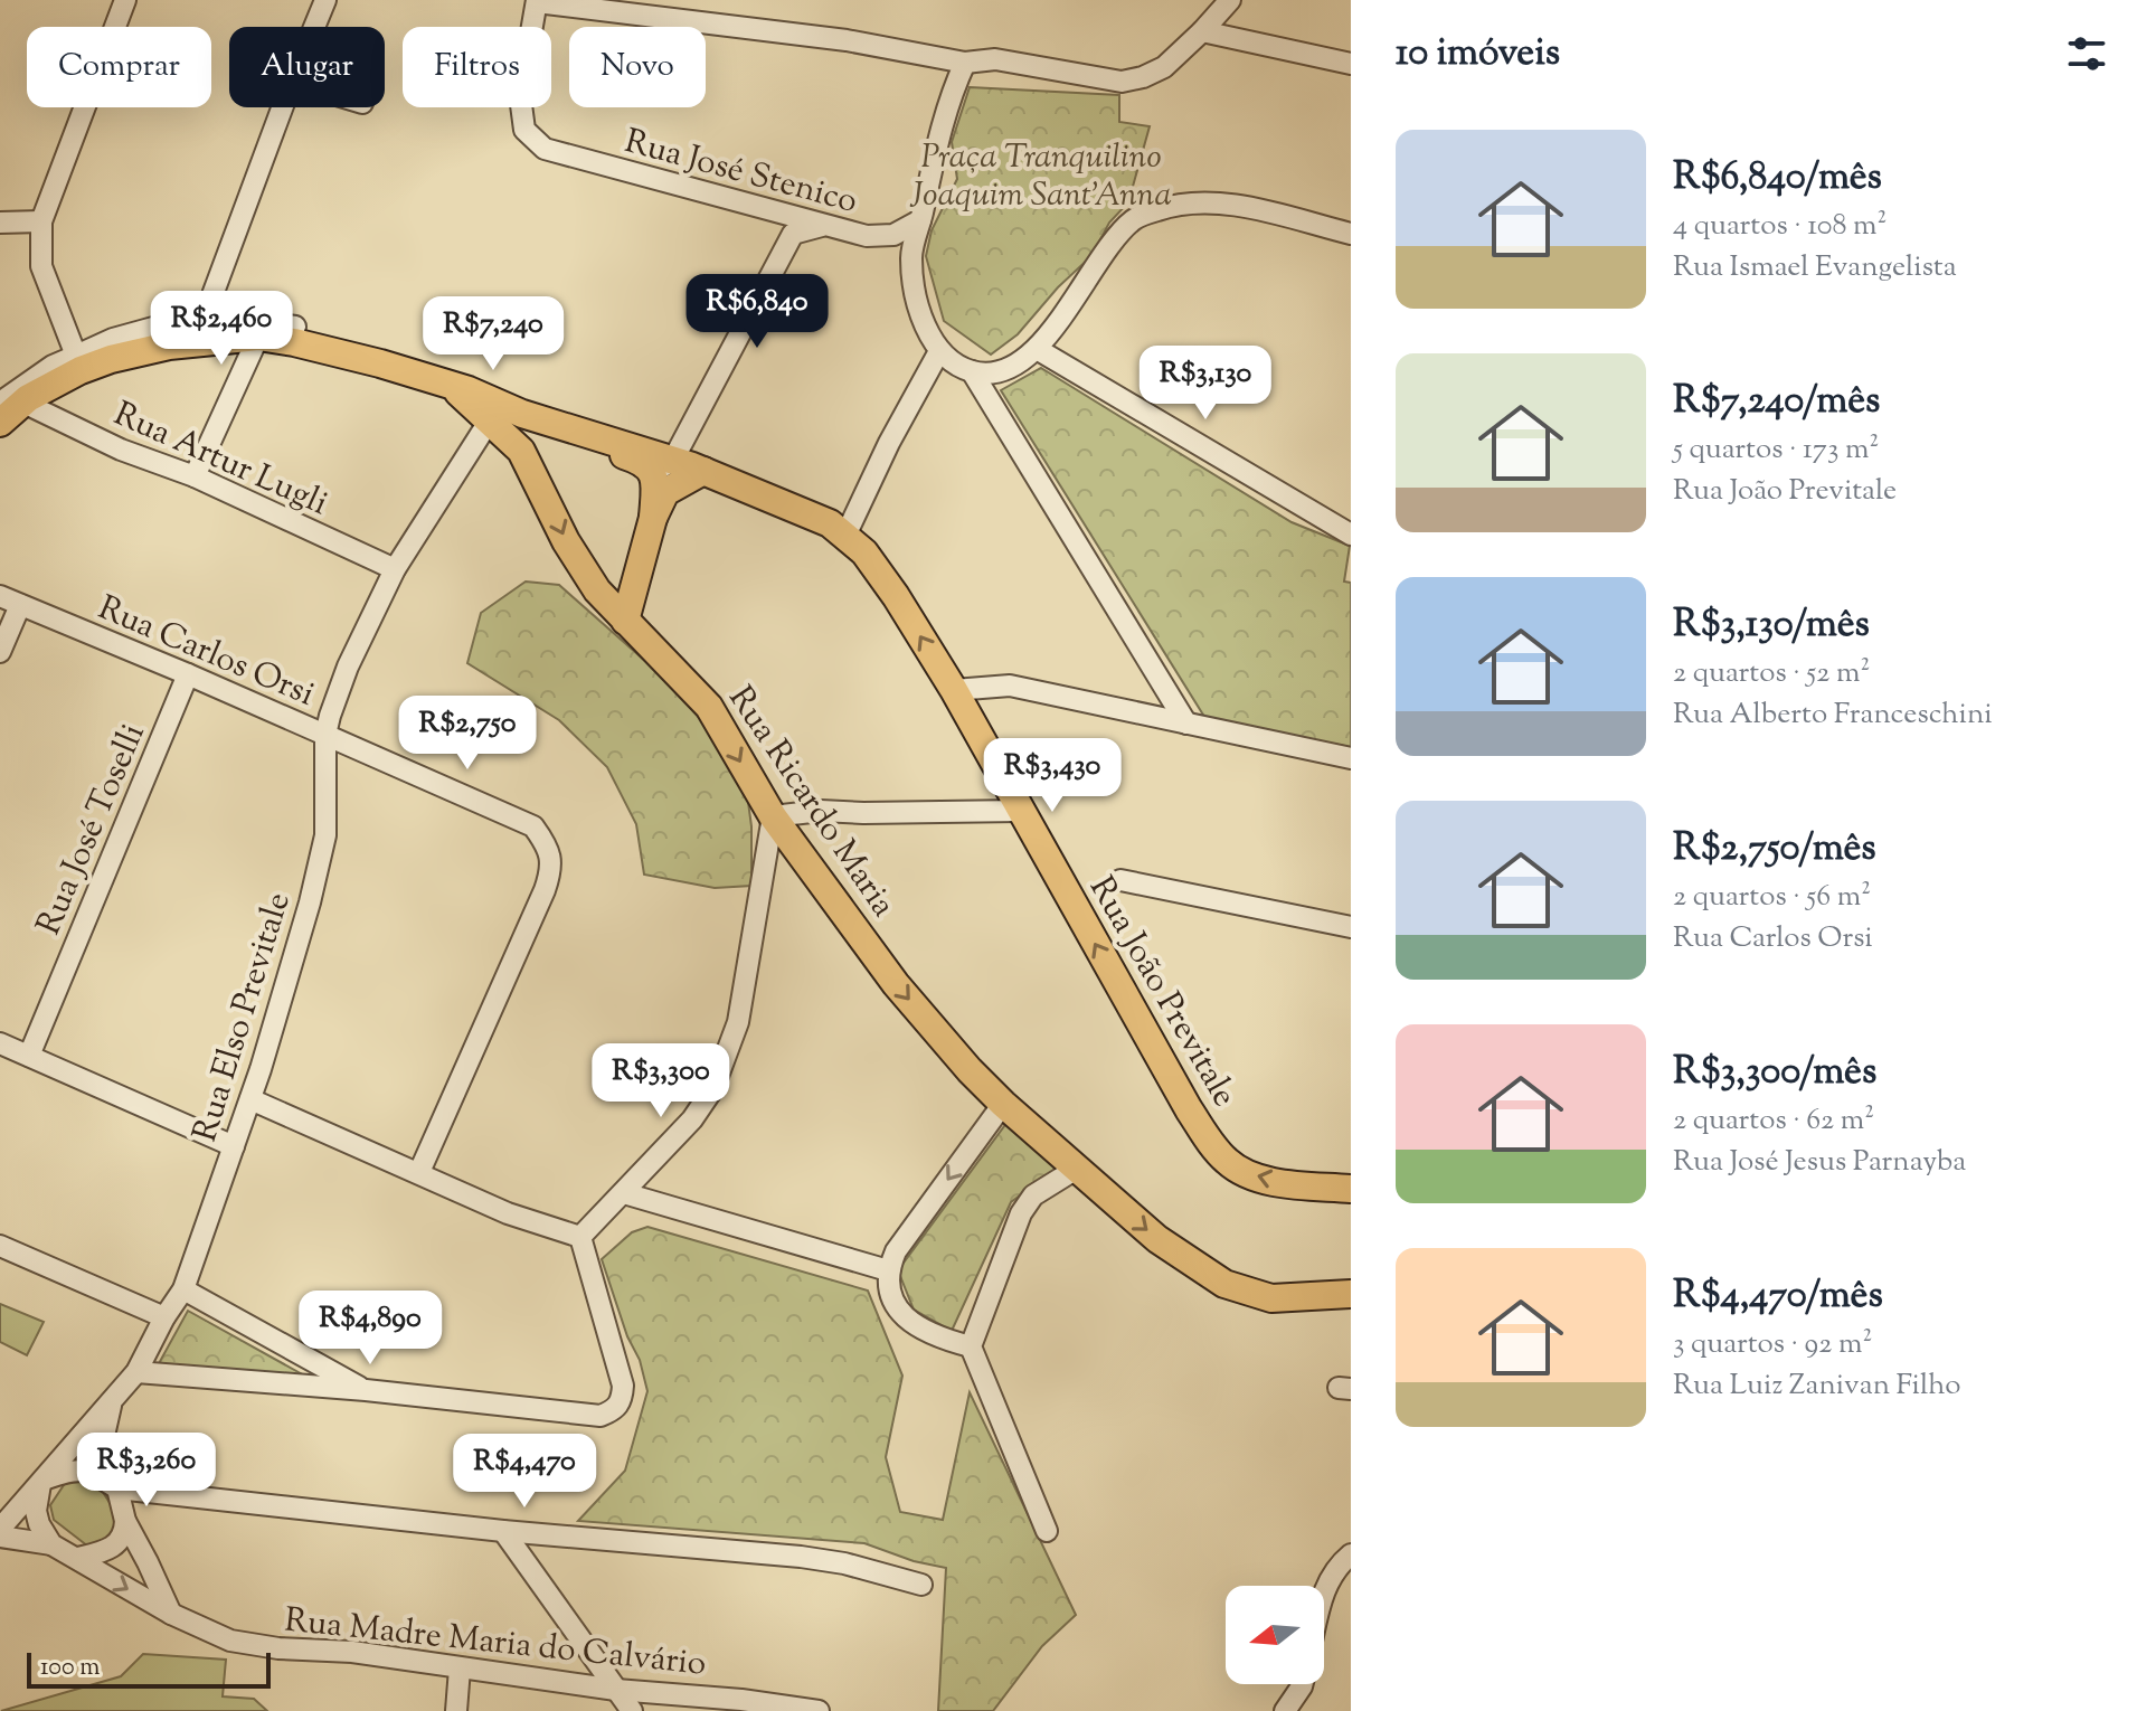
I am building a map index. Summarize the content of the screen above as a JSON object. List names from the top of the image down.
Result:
{
  "streets": {
    "main road": ["Rua Ricardo Maria", "Rua João Previtale"],
    "street": [
      "Rua José Stenico",
      "Rua Artur Lugli",
      "Rua Carlos Orsi",
      "Rua José Toselli",
      "Rua Elso Previtale",
      "Rua Madre Maria do Calvário"
    ]
  },
  "crossings": [
    ["Rua Artur Lugli", "Rua Elso Previtale"],
    ["Rua Carlos Orsi", "Rua José Toselli"],
    ["Rua Carlos Orsi", "Rua Elso Previtale"],
    ["Rua Ricardo Maria", "Rua Elso Previtale"],
    ["Rua Elso Previtale", "Rua Madre Maria do Calvário"]
  ],
  "one_way": ["Rua Ricardo Maria", "Rua João Previtale"],
  "parks": ["Praça Tranquilino Joaquim Sant’Anna"],
  "scale_bar": "100 m",
  "north": "left",
  "page": {
    "heading": "10 imóveis",
    "chip": [
      "Comprar",
      "Alugar",
      "Filtros",
      "Novo"
    ],
    "list": [
      {
        "name": "R$6,840/mês",
        "note": "4 quartos · 108 m² · Rua Ismael Evangelista"
      },
      {
        "name": "R$7,240/mês",
        "note": "5 quartos · 173 m² · Rua João Previtale"
      },
      {
        "name": "R$3,130/mês",
        "note": "2 quartos · 52 m² · Rua Alberto Franceschini"
      },
      {
        "name": "R$2,750/mês",
        "note": "2 quartos · 56 m² · Rua Carlos Orsi"
      },
      {
        "name": "R$3,300/mês",
        "note": "2 quartos · 62 m² · Rua José Jesus Parnayba"
      },
      {
        "name": "R$4,470/mês",
        "note": "3 quartos · 92 m² · Rua Luiz Zanivan Filho"
      }
    ],
    "price": [
      "R$6,840",
      "R$2,460",
      "R$7,240",
      "R$3,130",
      "R$2,750",
      "R$3,430",
      "R$3,300",
      "R$4,890",
      "R$3,260",
      "R$4,470"
    ],
    "scale": "100 m"
  }
}
